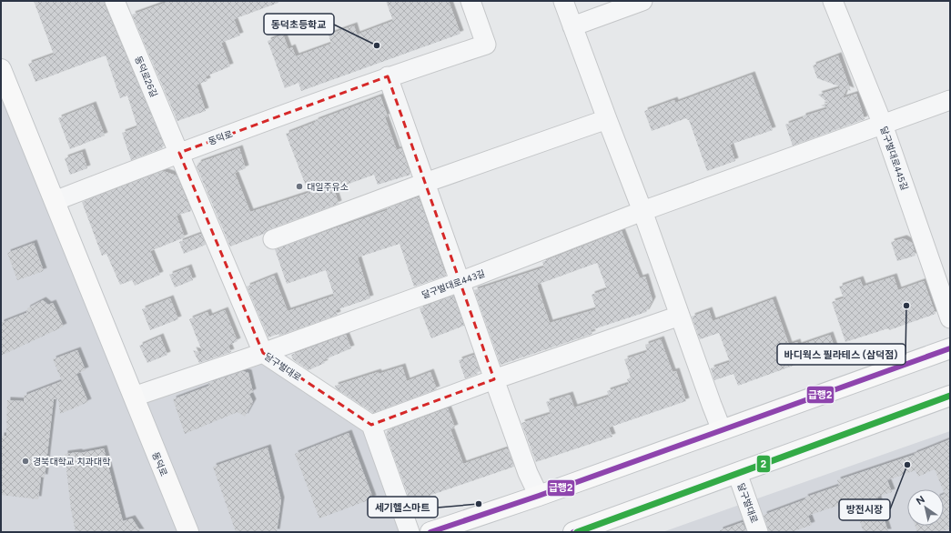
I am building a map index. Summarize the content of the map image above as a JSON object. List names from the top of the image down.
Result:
{
  "streets": {
    "main road": ["동덕로", "달구벌대로"],
    "street": ["동덕로26길", "달구벌대로445길", "달구벌대로443길"]
  },
  "crossings": [
    ["동덕로26길", "동덕로"],
    ["동덕로26길", "달구벌대로"],
    ["동덕로", "달구벌대로"],
    ["달구벌대로445길", "달구벌대로443길"],
    ["달구벌대로443길", "달구벌대로"]
  ],
  "places": [
    "동덕초등학교",
    "대일주유소",
    "바디웍스 필라테스 (삼덕점)",
    "경북대학교 치과대학",
    "방전시장",
    "세기헬스마트"
  ],
  "lines": ["transit line 급행2", "transit line 2"],
  "north": "top left"
}
